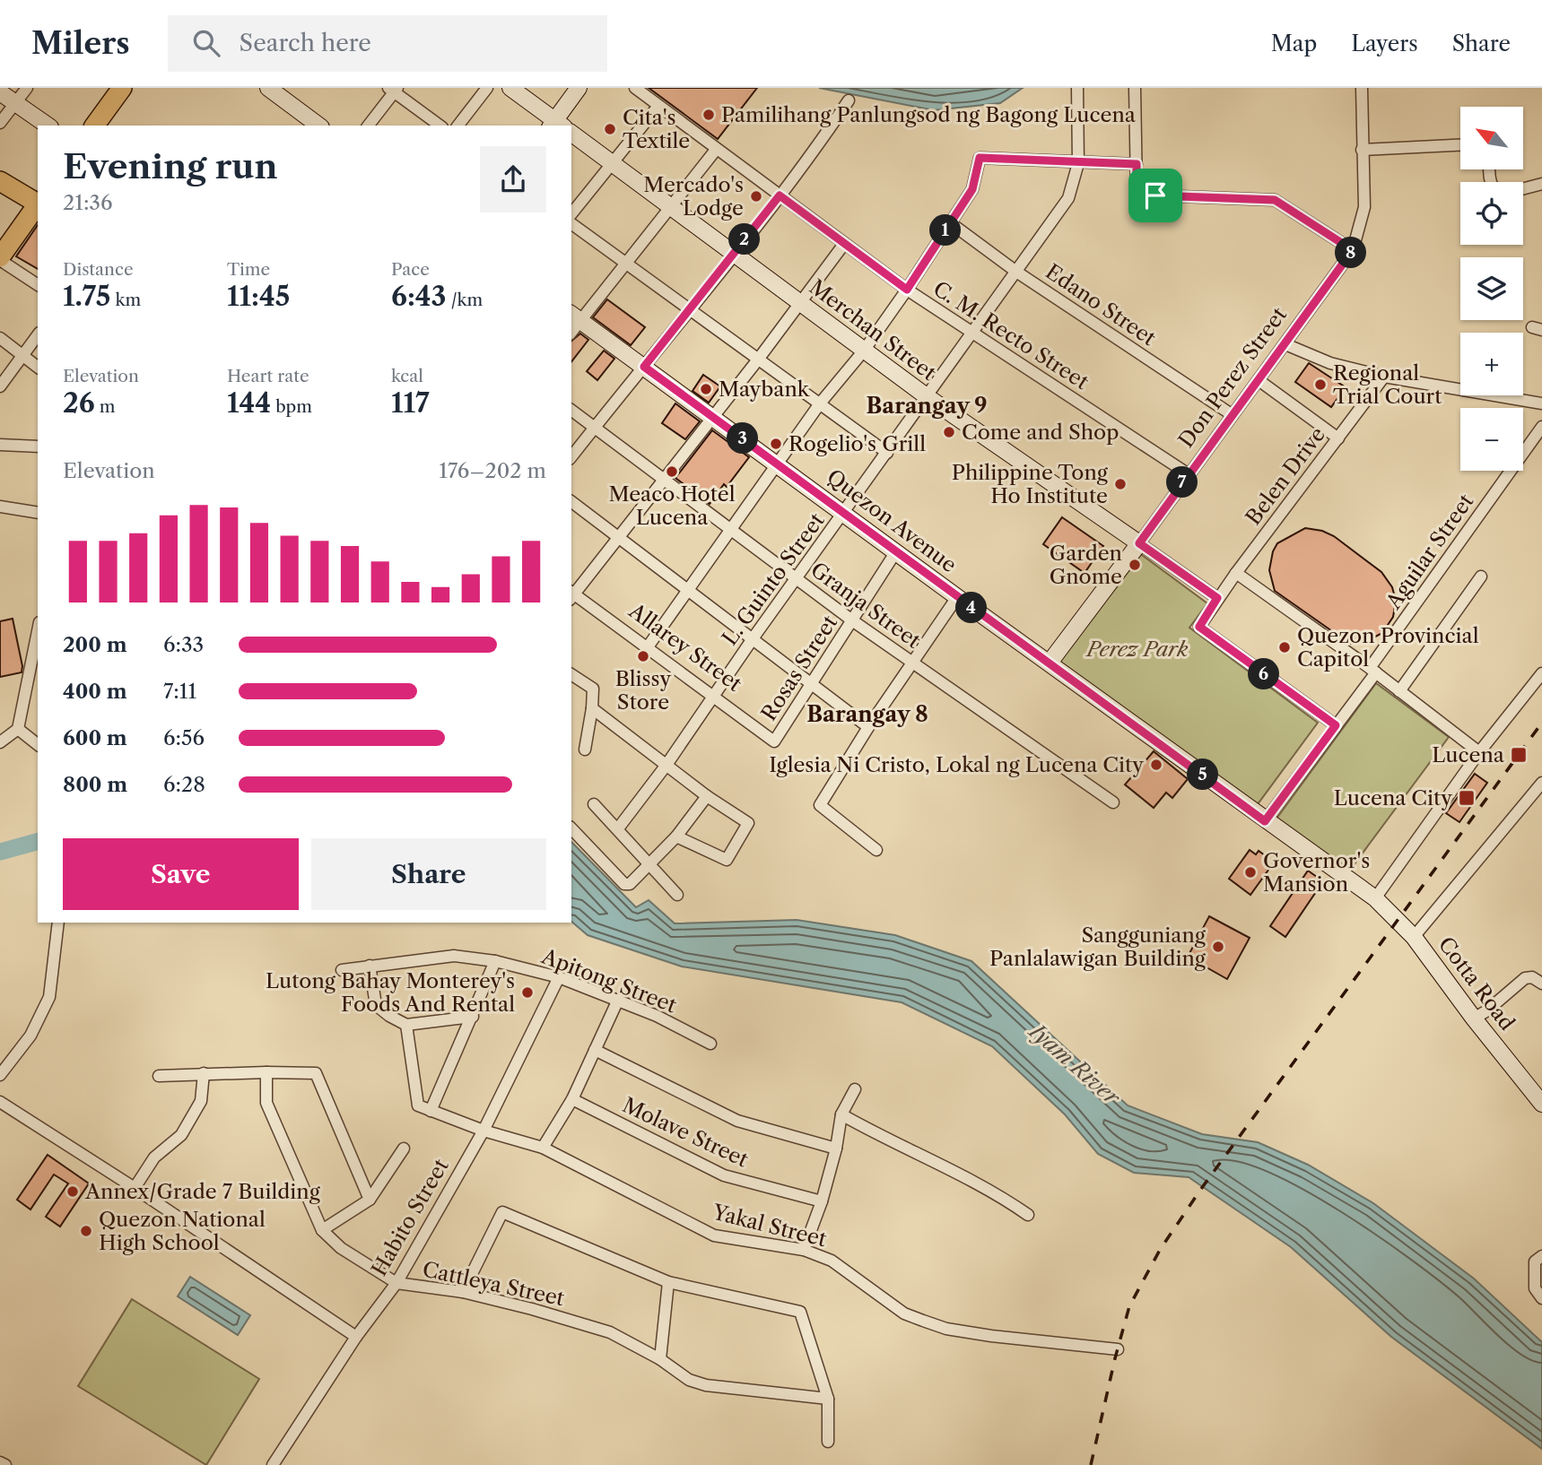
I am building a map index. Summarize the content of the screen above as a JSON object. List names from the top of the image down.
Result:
{
  "streets": {
    "main road": [
      "Merchan Street",
      "Don Perez Street",
      "Quezon Avenue",
      "Cotta Road"
    ],
    "street": [
      "Edano Street",
      "C. M. Recto Street",
      "Belen Drive",
      "Aguilar Street",
      "L. Guinto Street",
      "Granja Street",
      "Allarey Street",
      "Rosas Street",
      "Apitong Street",
      "Molave Street",
      "Habito Street",
      "Yakal Street",
      "Cattleya Street"
    ]
  },
  "crossings": [
    ["Edano Street", "Don Perez Street"],
    ["Edano Street", "L. Guinto Street"],
    ["Merchan Street", "Don Perez Street"],
    ["Merchan Street", "Belen Drive"],
    ["Merchan Street", "L. Guinto Street"],
    ["C. M. Recto Street", "Don Perez Street"],
    ["C. M. Recto Street", "L. Guinto Street"],
    ["Don Perez Street", "Quezon Avenue"],
    ["Belen Drive", "Aguilar Street"],
    ["Quezon Avenue", "Aguilar Street"],
    ["Quezon Avenue", "L. Guinto Street"],
    ["Quezon Avenue", "Rosas Street"],
    ["Quezon Avenue", "Cotta Road"],
    ["L. Guinto Street", "Granja Street"],
    ["L. Guinto Street", "Allarey Street"],
    ["Granja Street", "Rosas Street"],
    ["Allarey Street", "Rosas Street"],
    ["Apitong Street", "Habito Street"],
    ["Habito Street", "Yakal Street"],
    ["Habito Street", "Cattleya Street"]
  ],
  "districts": ["Barangay 9", "Barangay 8"],
  "water": ["Iyam River"],
  "parks": ["Perez Park"],
  "places": {
    "other": [
      "Pamilihang Panlungsod ng Bagong Lucena",
      "Cita's Textile",
      "Mercado's Lodge",
      "Regional Trial Court",
      "Maybank",
      "Come and Shop",
      "Rogelio's Grill",
      "Meaco Hotel Lucena",
      "Philippine Tong Ho Institute",
      "Garden Gnome",
      "Quezon Provincial Capitol",
      "Blissy Store",
      "Iglesia Ni Cristo, Lokal ng Lucena City",
      "Governor's Mansion",
      "Sangguniang Panlalawigan Building",
      "Lutong Bahay Monterey's Foods And Rental",
      "Annex/Grade 7 Building",
      "Quezon National High School"
    ],
    "transit": ["Lucena", "Lucena City"]
  },
  "north": "top left",
  "page": {
    "header": "Milers",
    "search": "Search here",
    "nav": ["Map", "Layers", "Share"],
    "map_buttons": ["+", "−"],
    "heading": ["Evening run", "21:36"],
    "pins": [
      "1",
      "2",
      "8",
      "3",
      "7",
      "4",
      "6",
      "5"
    ],
    "stats": [
      ["Distance", "1.75 km"],
      ["Time", "11:45"],
      ["Pace", "6:43 /km"],
      ["Elevation", "26 m"],
      ["Heart rate", "144 bpm"],
      ["kcal", "117"]
    ],
    "chart": ["Elevation", "176–202 m"],
    "list": [
      {
        "name": "200 m",
        "note": "6:33"
      },
      {
        "name": "400 m",
        "note": "7:11"
      },
      {
        "name": "600 m",
        "note": "6:56"
      },
      {
        "name": "800 m",
        "note": "6:28"
      }
    ],
    "buttons": ["Save", "Share"]
  }
}
